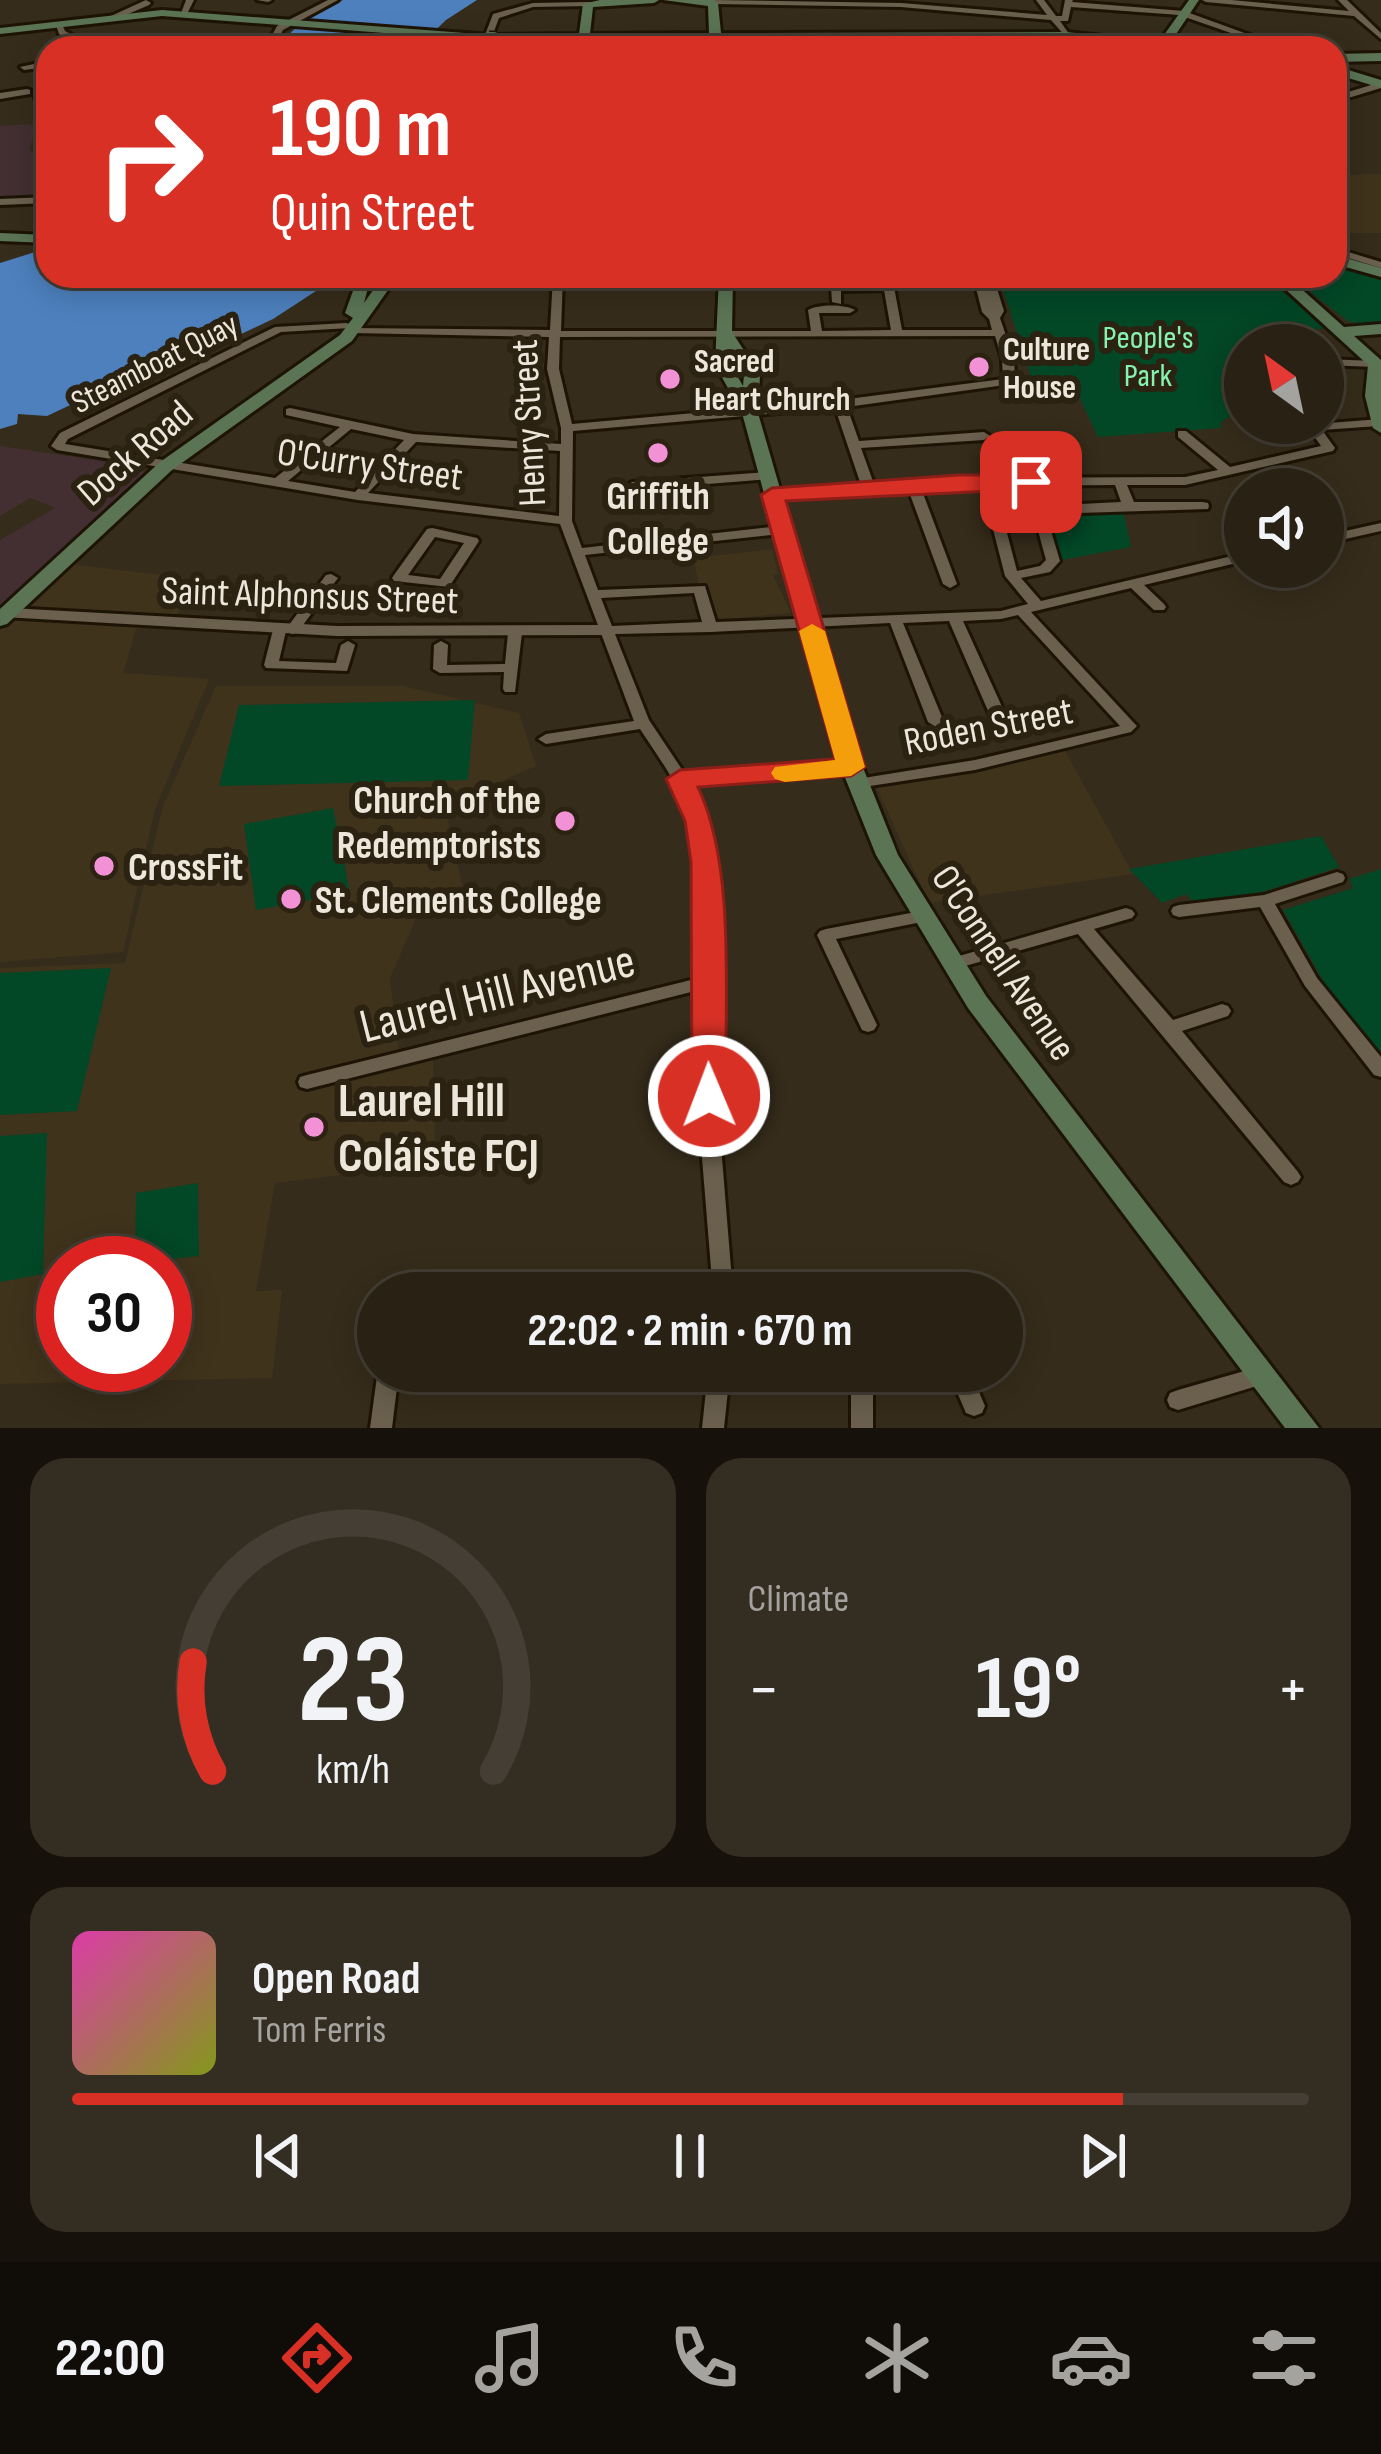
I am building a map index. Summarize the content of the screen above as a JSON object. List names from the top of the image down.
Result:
{
  "streets": {
    "main road": ["Dock Road", "O'Connell Avenue"],
    "street": [
      "Steamboat Quay",
      "Henry Street",
      "O'Curry Street",
      "Saint Alphonsus Street",
      "Roden Street",
      "Laurel Hill Avenue"
    ]
  },
  "crossings": [
    ["Steamboat Quay", "Dock Road"],
    ["Steamboat Quay", "O'Curry Street"],
    ["Henry Street", "O'Curry Street"],
    ["Henry Street", "Saint Alphonsus Street"],
    ["Henry Street", "Roden Street"],
    ["Henry Street", "Laurel Hill Avenue"],
    ["Dock Road", "O'Curry Street"],
    ["Dock Road", "Saint Alphonsus Street"],
    ["Roden Street", "O'Connell Avenue"]
  ],
  "parks": ["People's Park"],
  "places": [
    "Culture House",
    "Sacred Heart Church",
    "Griffith College",
    "Church of the Redemptorists",
    "CrossFit",
    "St. Clements College",
    "Laurel Hill Coláiste FCJ"
  ],
  "north": "top left",
  "page": {
    "turn": ["190 m", "Quin Street"],
    "limit": "30",
    "trip": "22:02 · 2 min · 670 m",
    "tile": "Climate",
    "heat": ["−", "19°", "+"],
    "song": ["Open Road", "Tom Ferris"],
    "tabs": "22:00",
    "gauge": ["23", "km/h"]
  }
}
